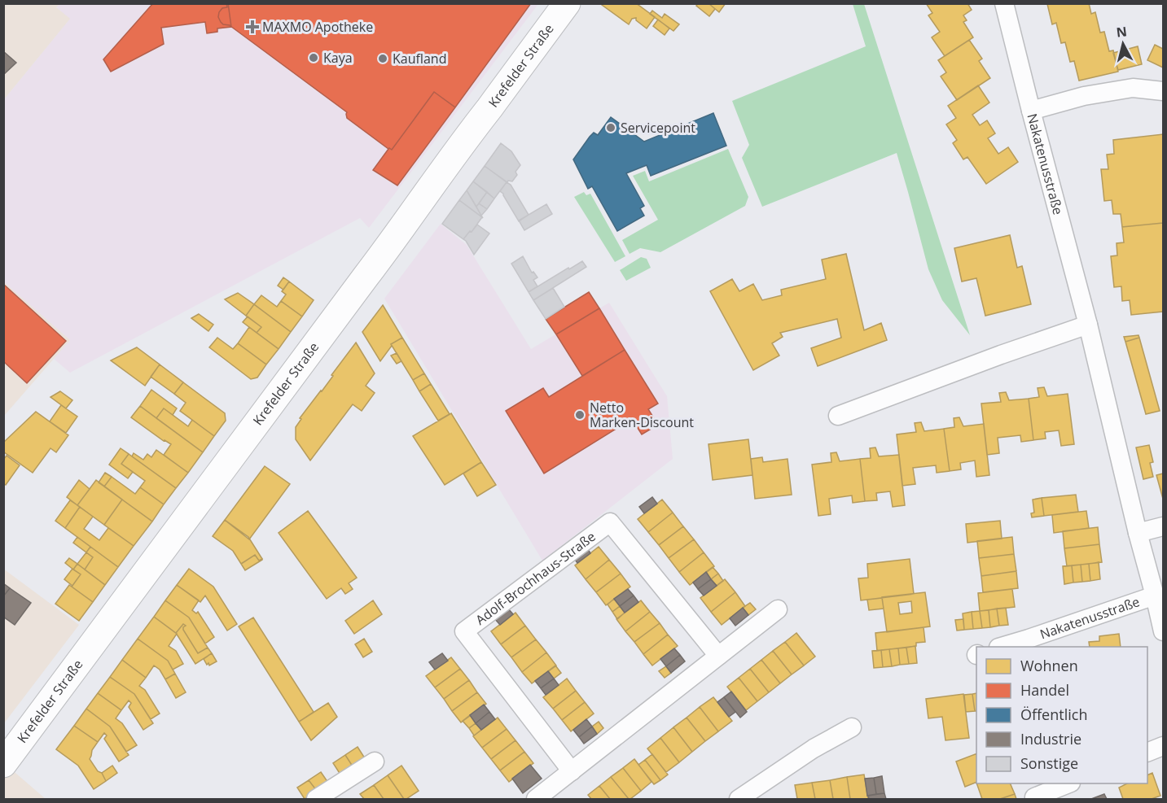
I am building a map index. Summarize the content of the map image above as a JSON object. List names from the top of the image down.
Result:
{
  "streets": {
    "main road": ["Krefelder Straße"],
    "street": ["Nakatenusstraße", "Adolf-Brochhaus-Straße"]
  },
  "places": {
    "health": ["MAXMO Apotheke"],
    "other": [
      "Kaya",
      "Kaufland",
      "Servicepoint",
      "Netto Marken-Discount"
    ]
  },
  "legend": [
    "Wohnen",
    "Handel",
    "Öffentlich",
    "Industrie",
    "Sonstige"
  ],
  "north": "top"
}
